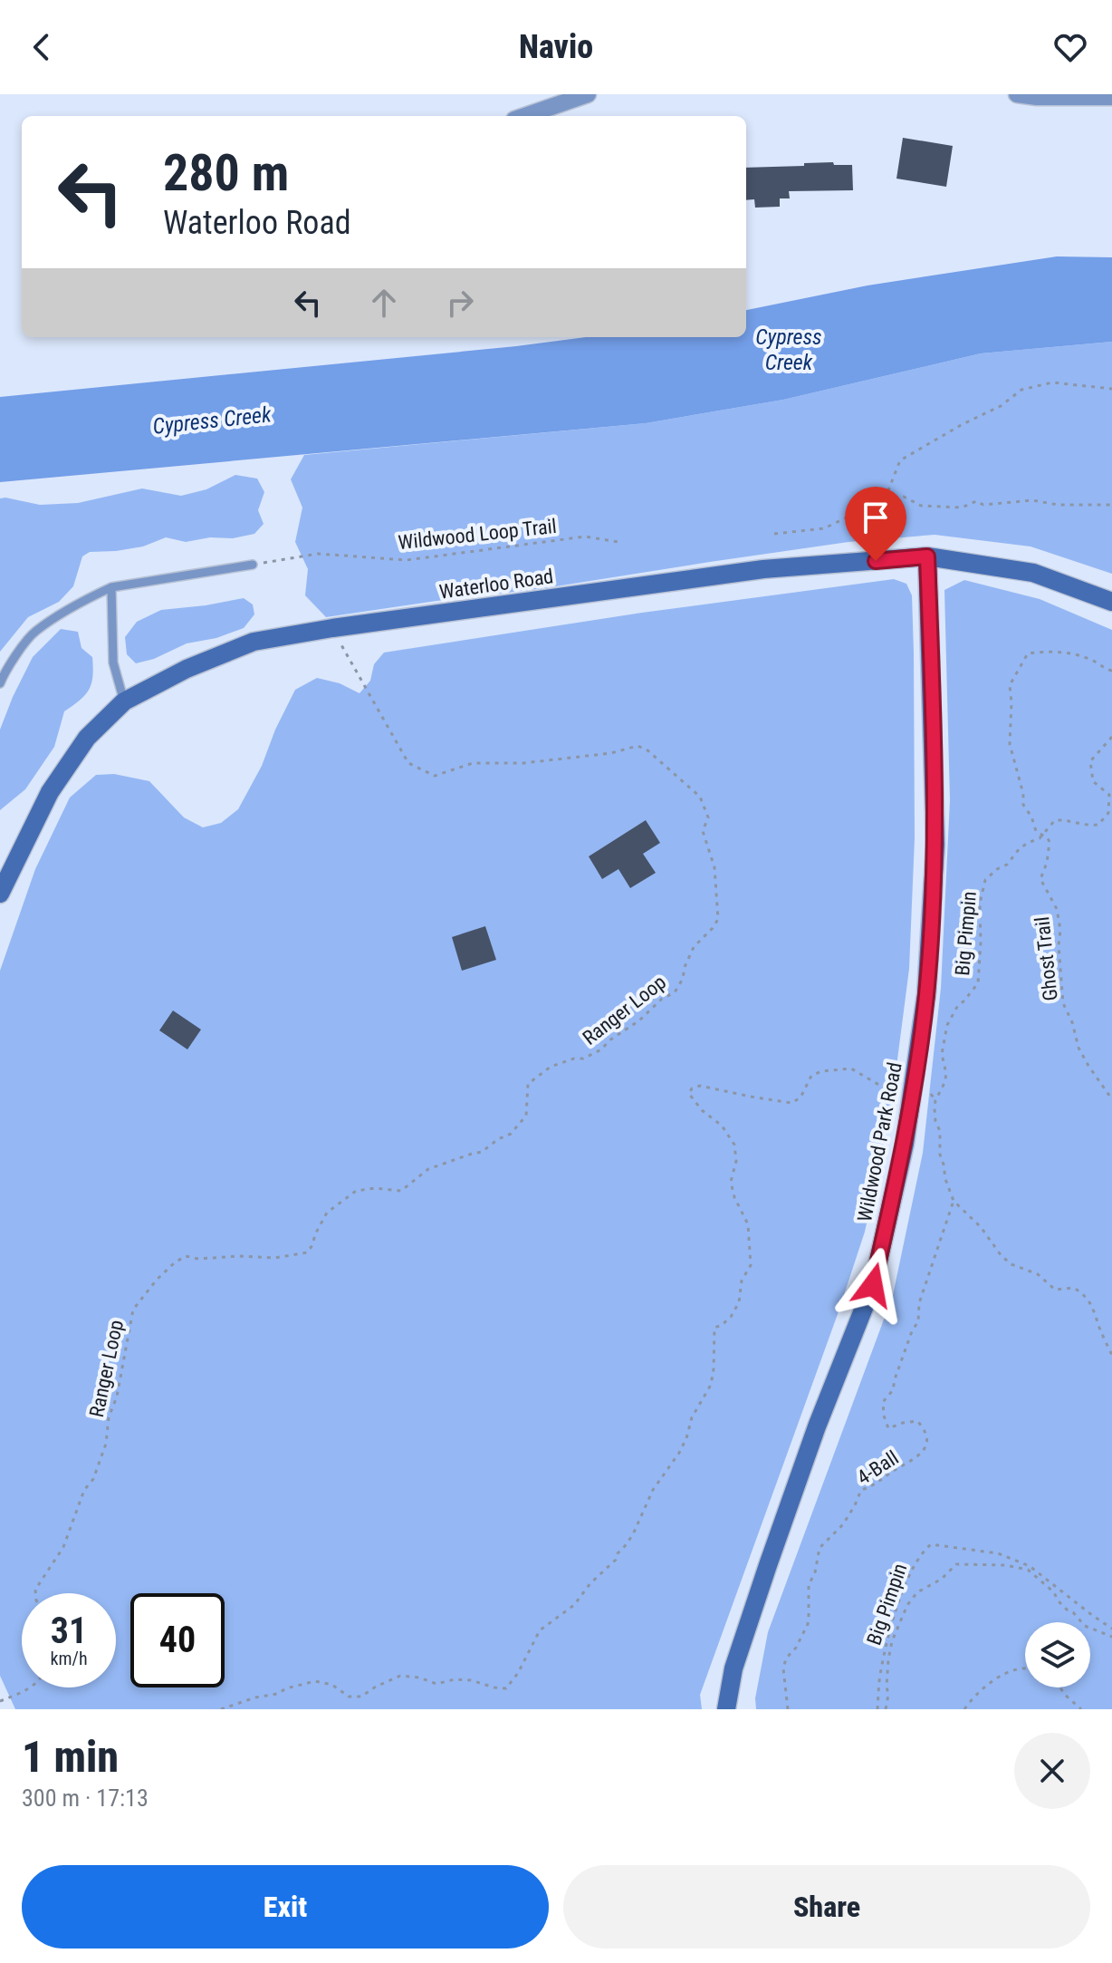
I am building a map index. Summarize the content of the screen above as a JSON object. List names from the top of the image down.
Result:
{
  "streets": {
    "street": ["Waterloo Road", "Wildwood Park Road"],
    "path": [
      "Wildwood Loop Trail",
      "Big Pimpin",
      "Ghost Trail",
      "Ranger Loop",
      "4-Ball"
    ]
  },
  "crossings": [
    ["Waterloo Road", "Ranger Loop"],
    ["Waterloo Road", "Wildwood Park Road"],
    ["Big Pimpin", "Ghost Trail"],
    ["Big Pimpin", "4-Ball"]
  ],
  "water": ["Cypress Creek"],
  "page": {
    "header": "Navio",
    "turn": ["280 m", "Waterloo Road"],
    "speed": "31 km/h",
    "limit": "40",
    "heading": ["1 min", "300 m · 17:13"],
    "buttons": ["Exit", "Share"]
  }
}
